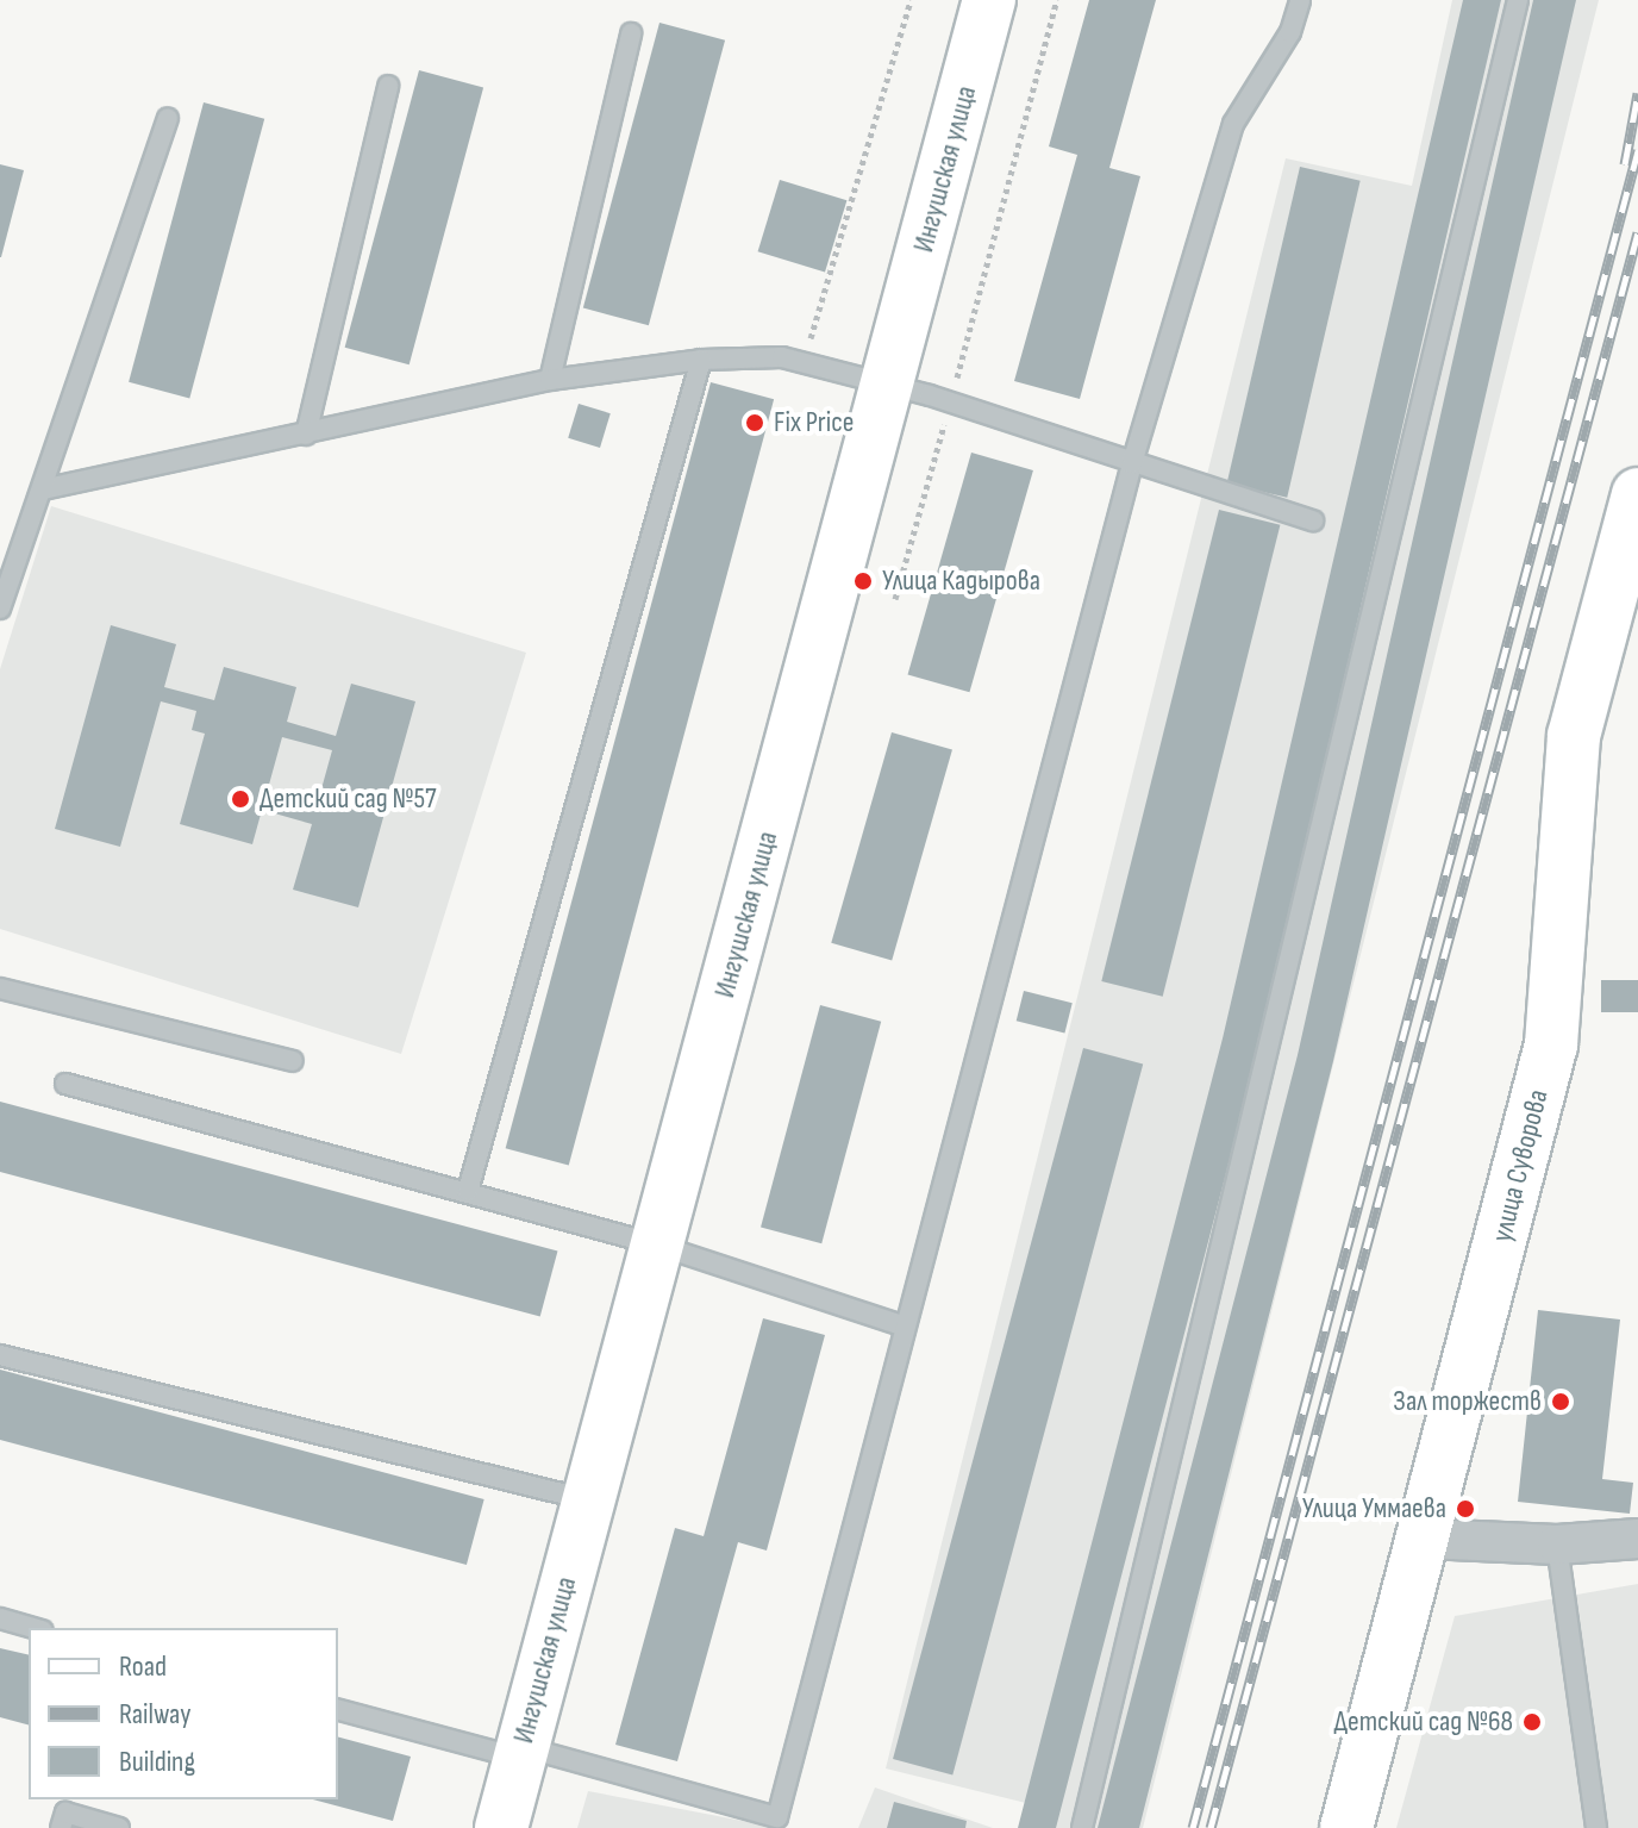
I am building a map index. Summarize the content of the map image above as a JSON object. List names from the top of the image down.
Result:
{
  "streets": {
    "street": ["Ингушская улица", "улица Суворова"]
  },
  "places": [
    "Fix Price",
    "Улица Кадырова",
    "Детский сад №57",
    "Зал торжеств",
    "Улица Уммаева",
    "Детский сад №68"
  ],
  "legend": ["Road", "Railway", "Building"]
}
